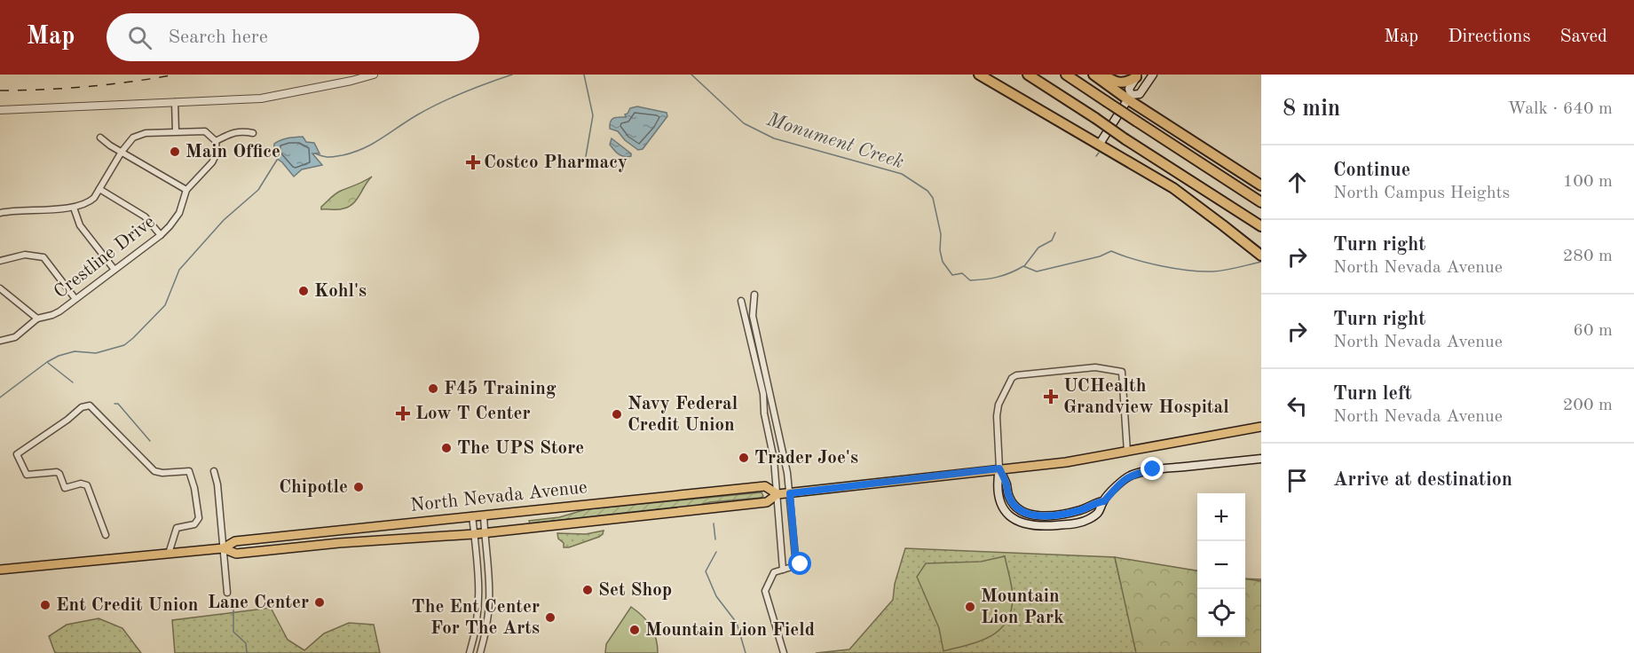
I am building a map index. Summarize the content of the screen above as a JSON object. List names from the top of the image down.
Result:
{
  "streets": {
    "main road": ["North Nevada Avenue"],
    "street": ["Crestline Drive"]
  },
  "water": ["Monument Creek"],
  "places": {
    "other": [
      "Main Office",
      "Kohl's",
      "F45 Training",
      "Navy Federal Credit Union",
      "The UPS Store",
      "Trader Joe's",
      "Chipotle",
      "Set Shop",
      "Lane Center",
      "Ent Credit Union",
      "Mountain Lion Park",
      "The Ent Center For The Arts",
      "Mountain Lion Field"
    ],
    "health": ["Costco Pharmacy", "UCHealth Grandview Hospital", "Low T Center"]
  },
  "page": {
    "header": "Map",
    "search": "Search here",
    "nav": ["Map", "Directions", "Saved"],
    "heading": ["8 min", "Walk · 640 m"],
    "list": [
      ["Continue", "North Campus Heights", "100 m"],
      ["Turn right", "North Nevada Avenue", "280 m"],
      ["Turn right", "North Nevada Avenue", "60 m"],
      ["Turn left", "North Nevada Avenue", "200 m"],
      "Arrive at destination"
    ],
    "map_buttons": ["+", "−"]
  }
}
